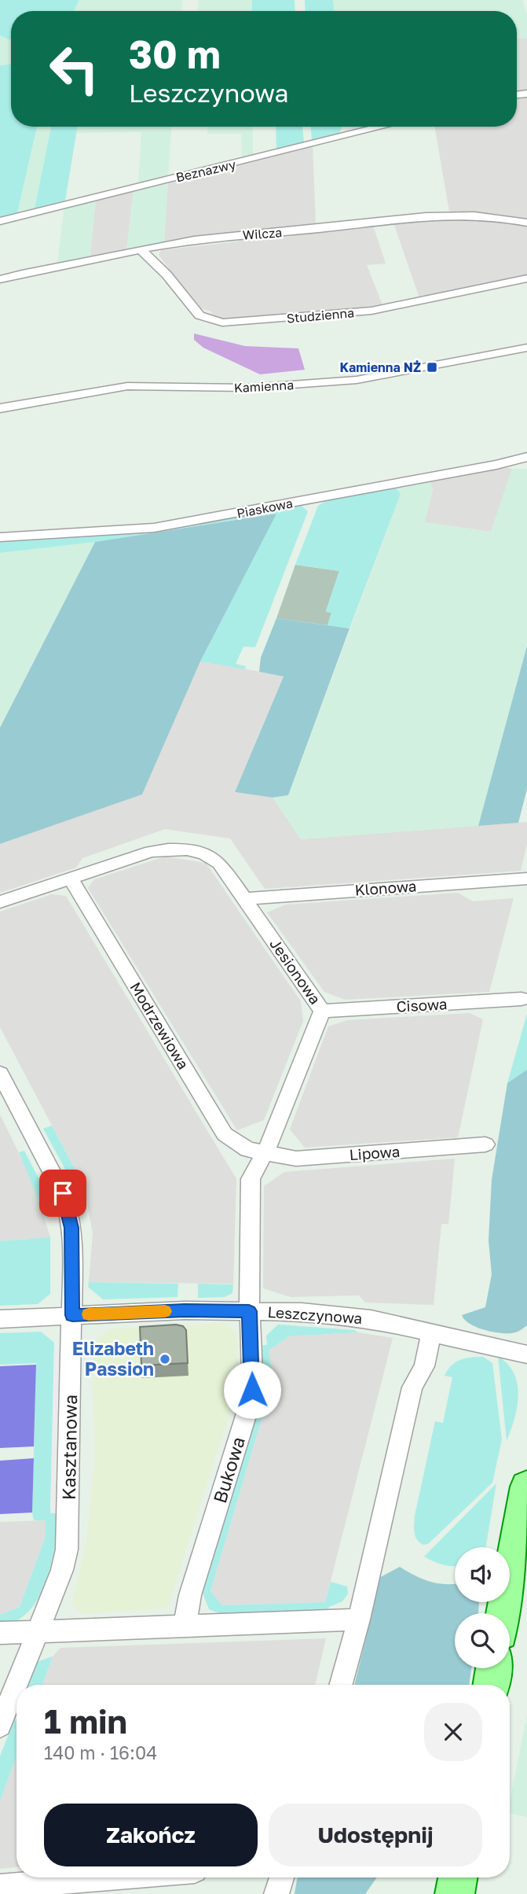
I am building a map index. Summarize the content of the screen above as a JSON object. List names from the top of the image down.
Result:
{
  "streets": {
    "street": [
      "Beznazwy",
      "Wilcza",
      "Studzienna",
      "Kamienna",
      "Piaskowa",
      "Klonowa",
      "Jesionowa",
      "Cisowa",
      "Modrzewiowa",
      "Lipowa",
      "Leszczynowa",
      "Kasztanowa",
      "Bukowa"
    ]
  },
  "crossings": [
    ["Wilcza", "Studzienna"],
    ["Klonowa", "Jesionowa"],
    ["Jesionowa", "Cisowa"],
    ["Jesionowa", "Modrzewiowa"],
    ["Jesionowa", "Lipowa"],
    ["Jesionowa", "Leszczynowa"],
    ["Jesionowa", "Bukowa"],
    ["Modrzewiowa", "Lipowa"],
    ["Leszczynowa", "Kasztanowa"],
    ["Leszczynowa", "Bukowa"]
  ],
  "places": {
    "transit": ["Kamienna NŻ"],
    "other": ["Elizabeth Passion"]
  },
  "page": {
    "turn": ["30 m", "Leszczynowa"],
    "heading": ["1 min", "140 m · 16:04"],
    "buttons": ["Zakończ", "Udostępnij"]
  }
}
